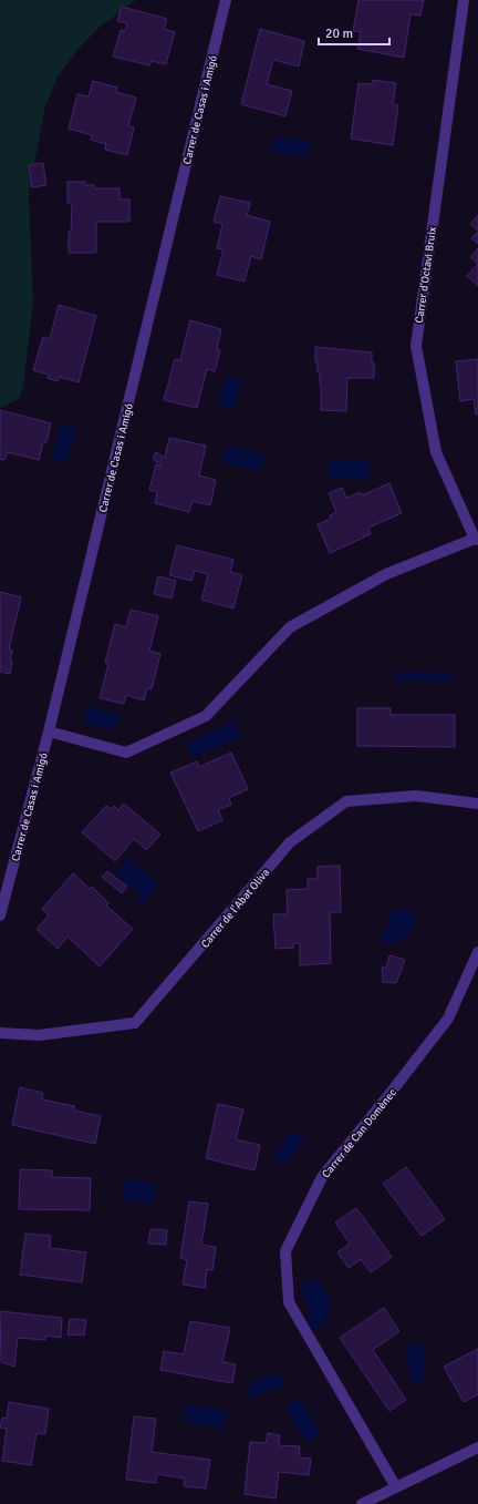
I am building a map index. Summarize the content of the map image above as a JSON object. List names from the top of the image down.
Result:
{
  "streets": {
    "street": [
      "Carrer de Casas i Amigó",
      "Carrer d'Octavi Bruix",
      "Carrer de l'Abat Oliva",
      "Carrer de Can Domènec"
    ]
  },
  "scale_bar": "20 m"
}
